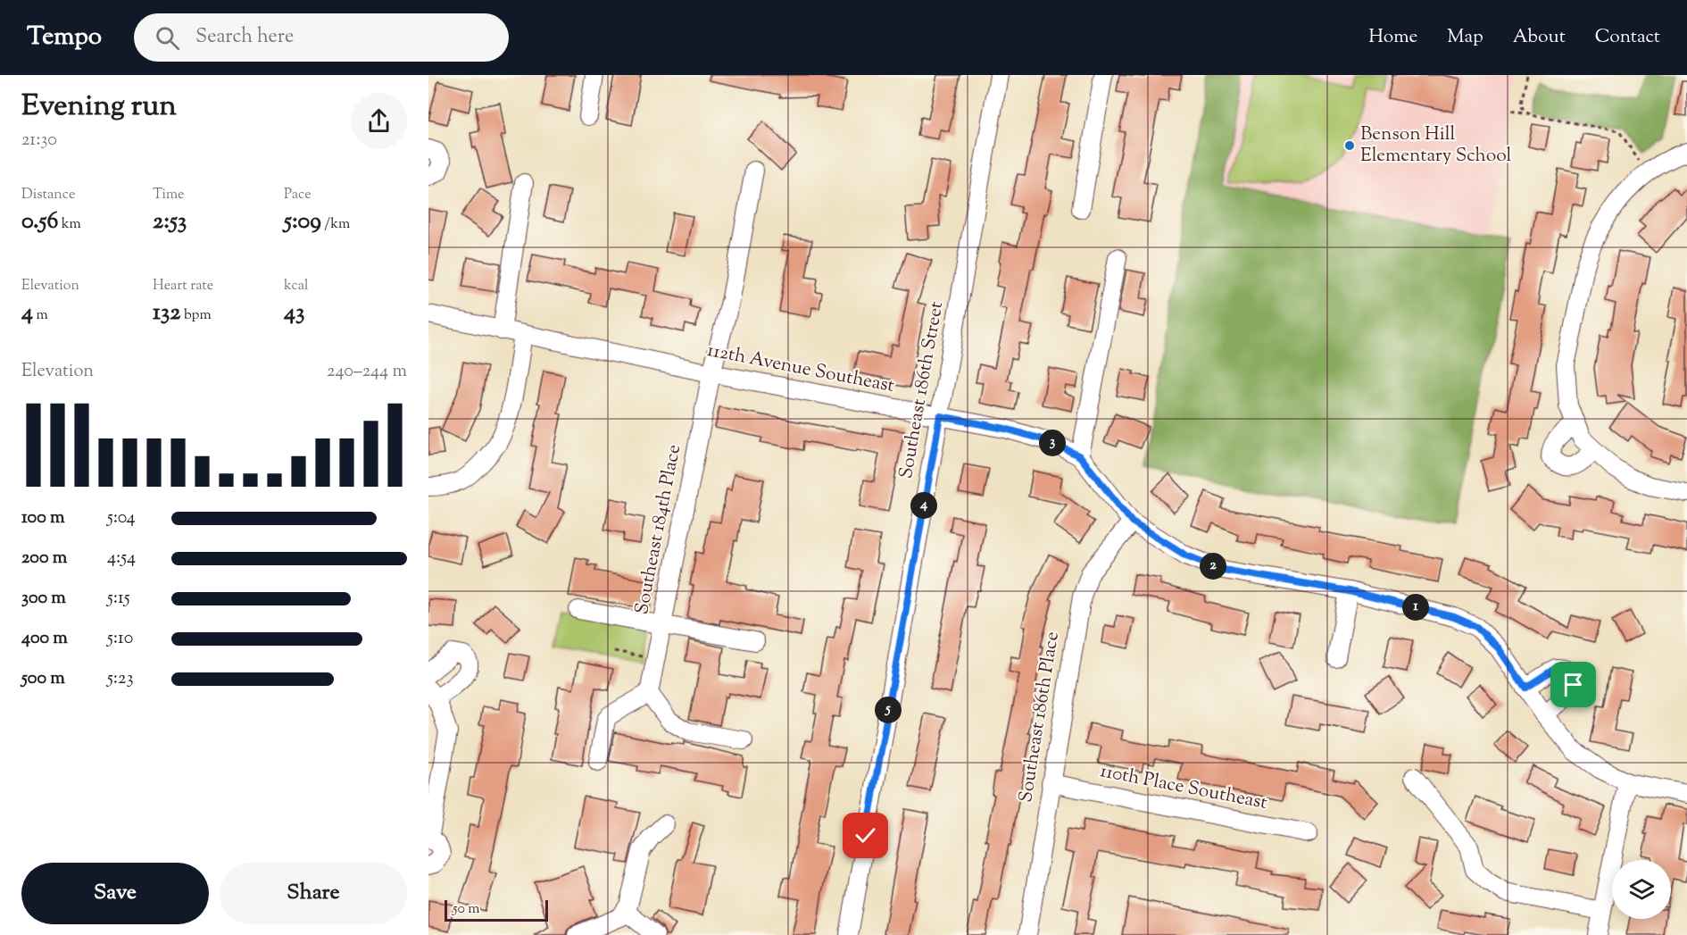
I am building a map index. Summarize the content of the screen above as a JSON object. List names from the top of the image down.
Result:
{
  "streets": {
    "street": [
      "112th Avenue Southeast",
      "Southeast 186th Street",
      "Southeast 184th Place",
      "Southeast 186th Place",
      "110th Place Southeast"
    ]
  },
  "crossings": [
    ["112th Avenue Southeast", "Southeast 186th Street"],
    ["112th Avenue Southeast", "Southeast 184th Place"],
    ["112th Avenue Southeast", "Southeast 186th Place"],
    ["Southeast 186th Place", "110th Place Southeast"]
  ],
  "places": ["Benson Hill Elementary School"],
  "scale_bar": "50 m",
  "page": {
    "header": "Tempo",
    "search": "Search here",
    "nav": [
      "Home",
      "Map",
      "About",
      "Contact"
    ],
    "heading": ["Evening run", "21:30"],
    "stats": [
      ["Distance", "0.56 km"],
      ["Time", "2:53"],
      ["Pace", "5:09 /km"],
      ["Elevation", "4 m"],
      ["Heart rate", "132 bpm"],
      ["kcal", "43"]
    ],
    "chart": ["Elevation", "240–244 m"],
    "pins": [
      "3",
      "4",
      "2",
      "1",
      "5"
    ],
    "list": [
      {
        "name": "100 m",
        "note": "5:04"
      },
      {
        "name": "200 m",
        "note": "4:54"
      },
      {
        "name": "300 m",
        "note": "5:15"
      },
      {
        "name": "400 m",
        "note": "5:10"
      },
      {
        "name": "500 m",
        "note": "5:23"
      }
    ],
    "buttons": ["Save", "Share"],
    "scale": "50 m"
  }
}
